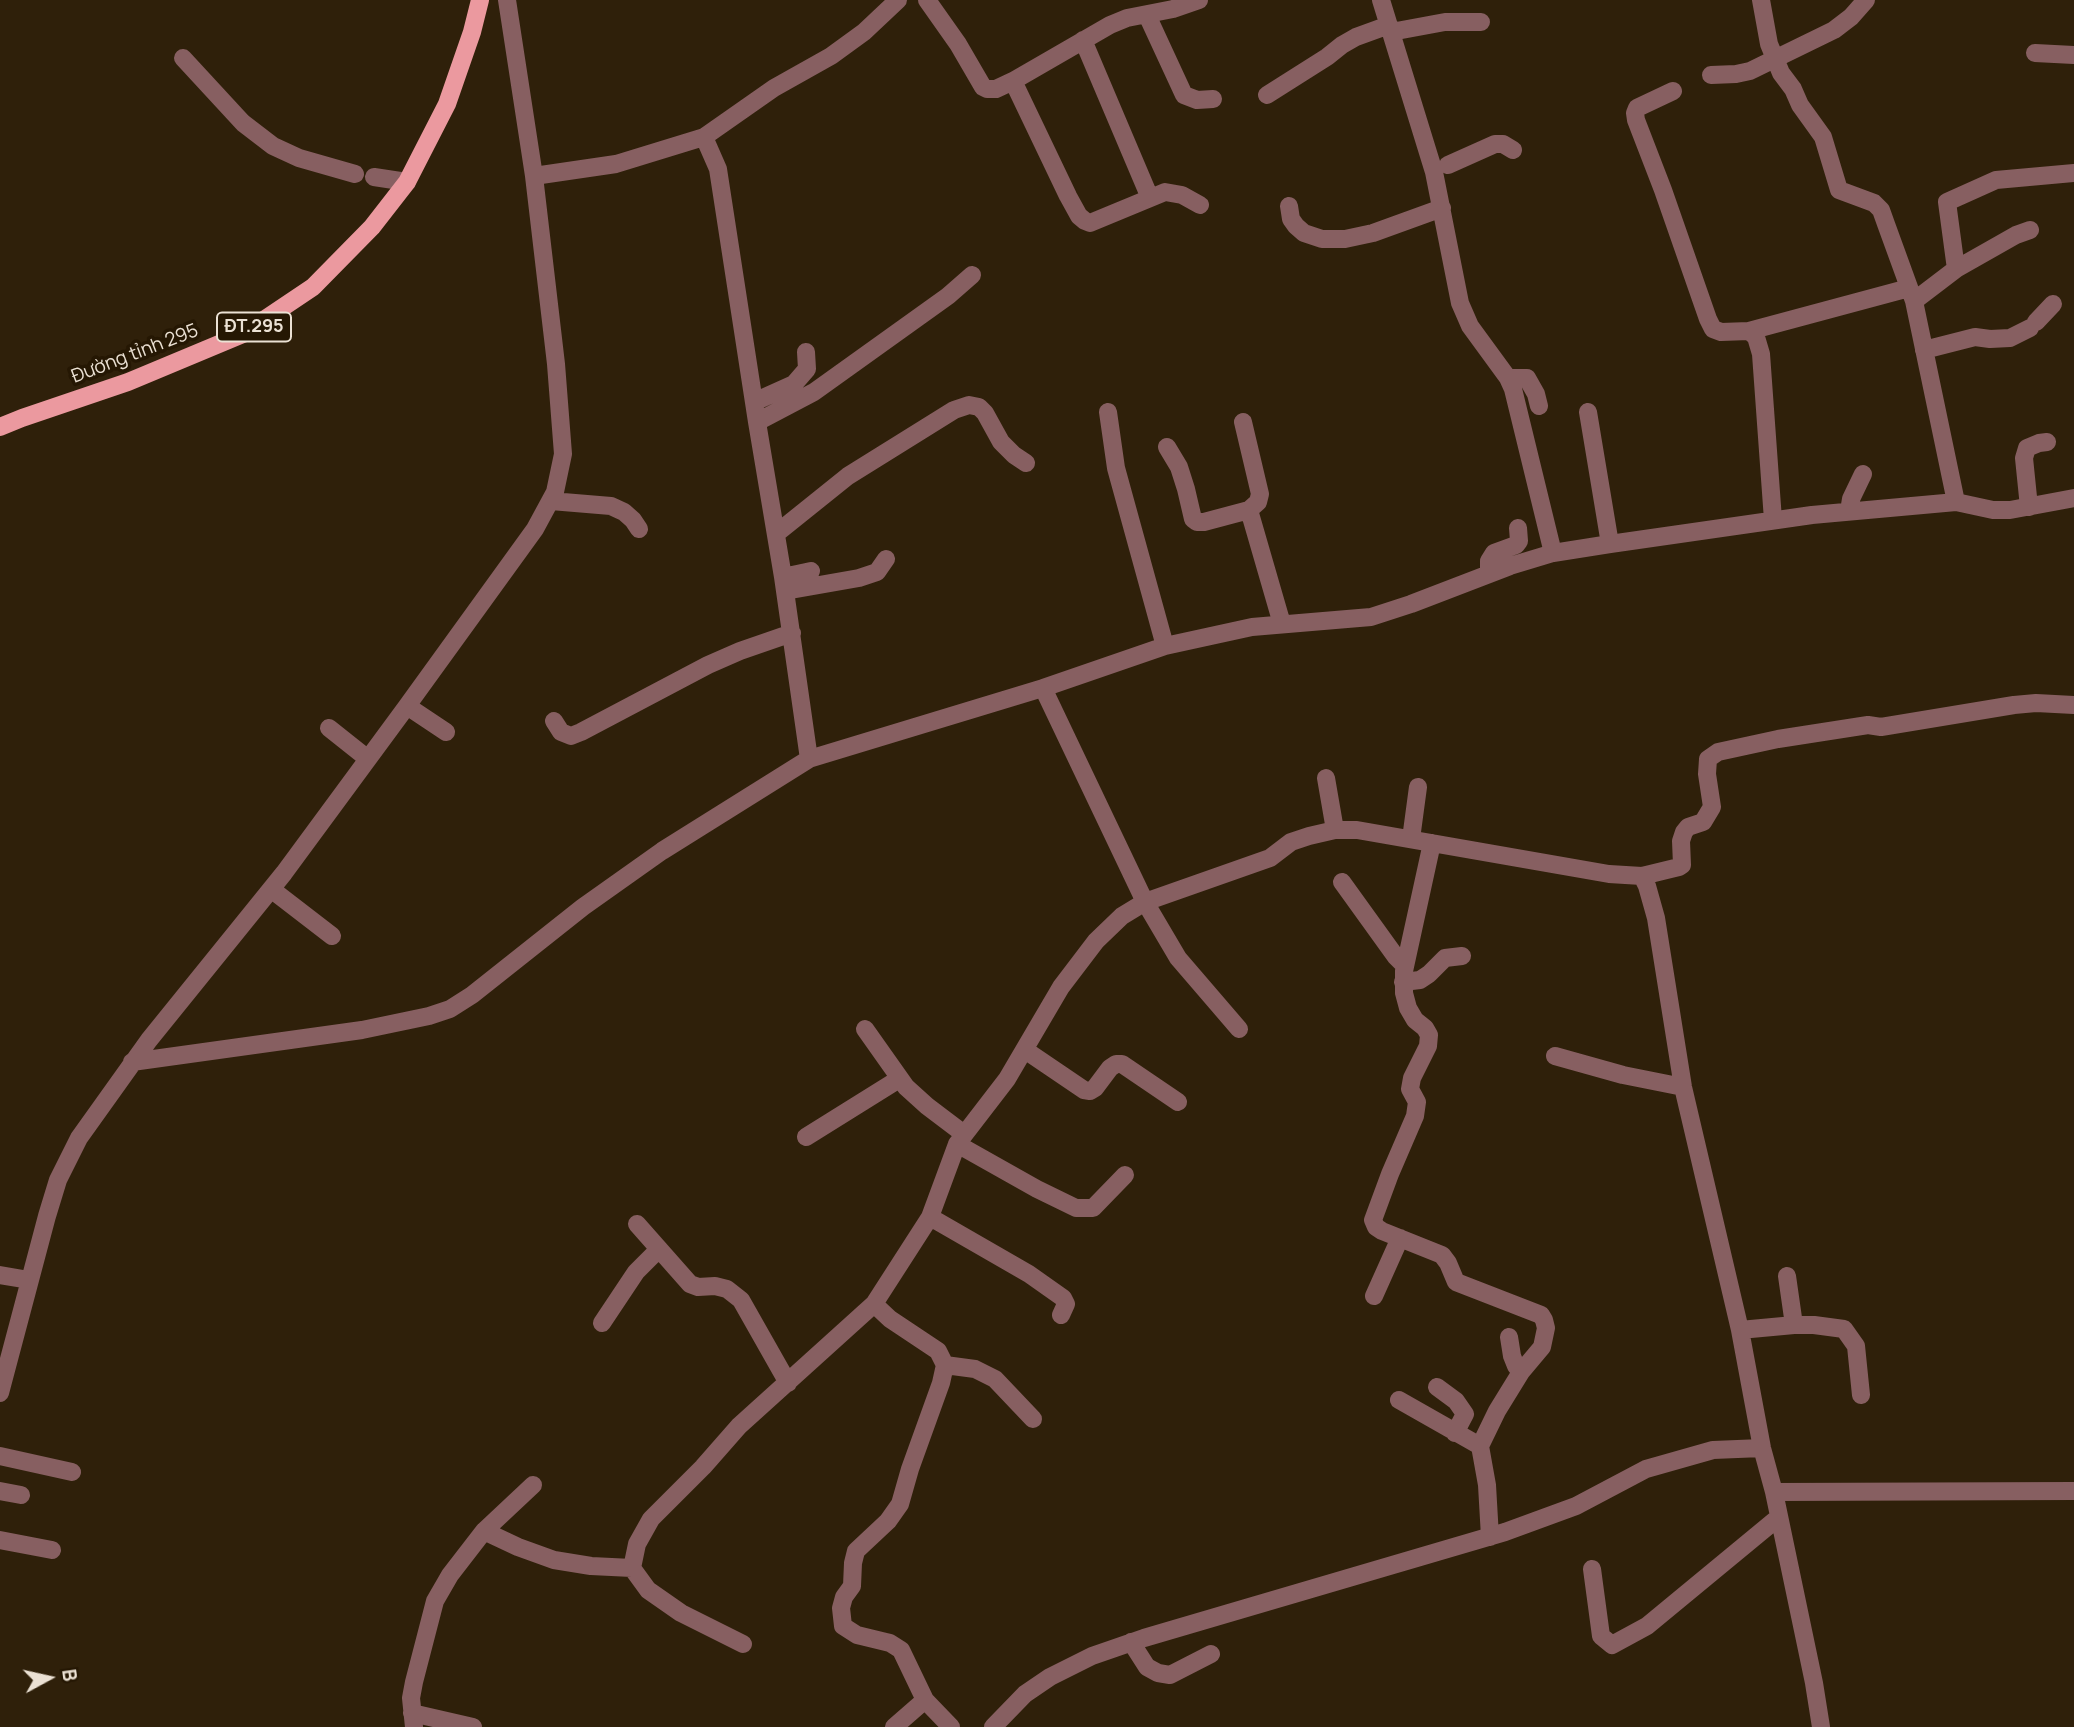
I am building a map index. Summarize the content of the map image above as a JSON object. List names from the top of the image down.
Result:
{
  "streets": {
    "main road": ["ĐT.295", "Đường tỉnh 295"]
  },
  "north": "right"
}
